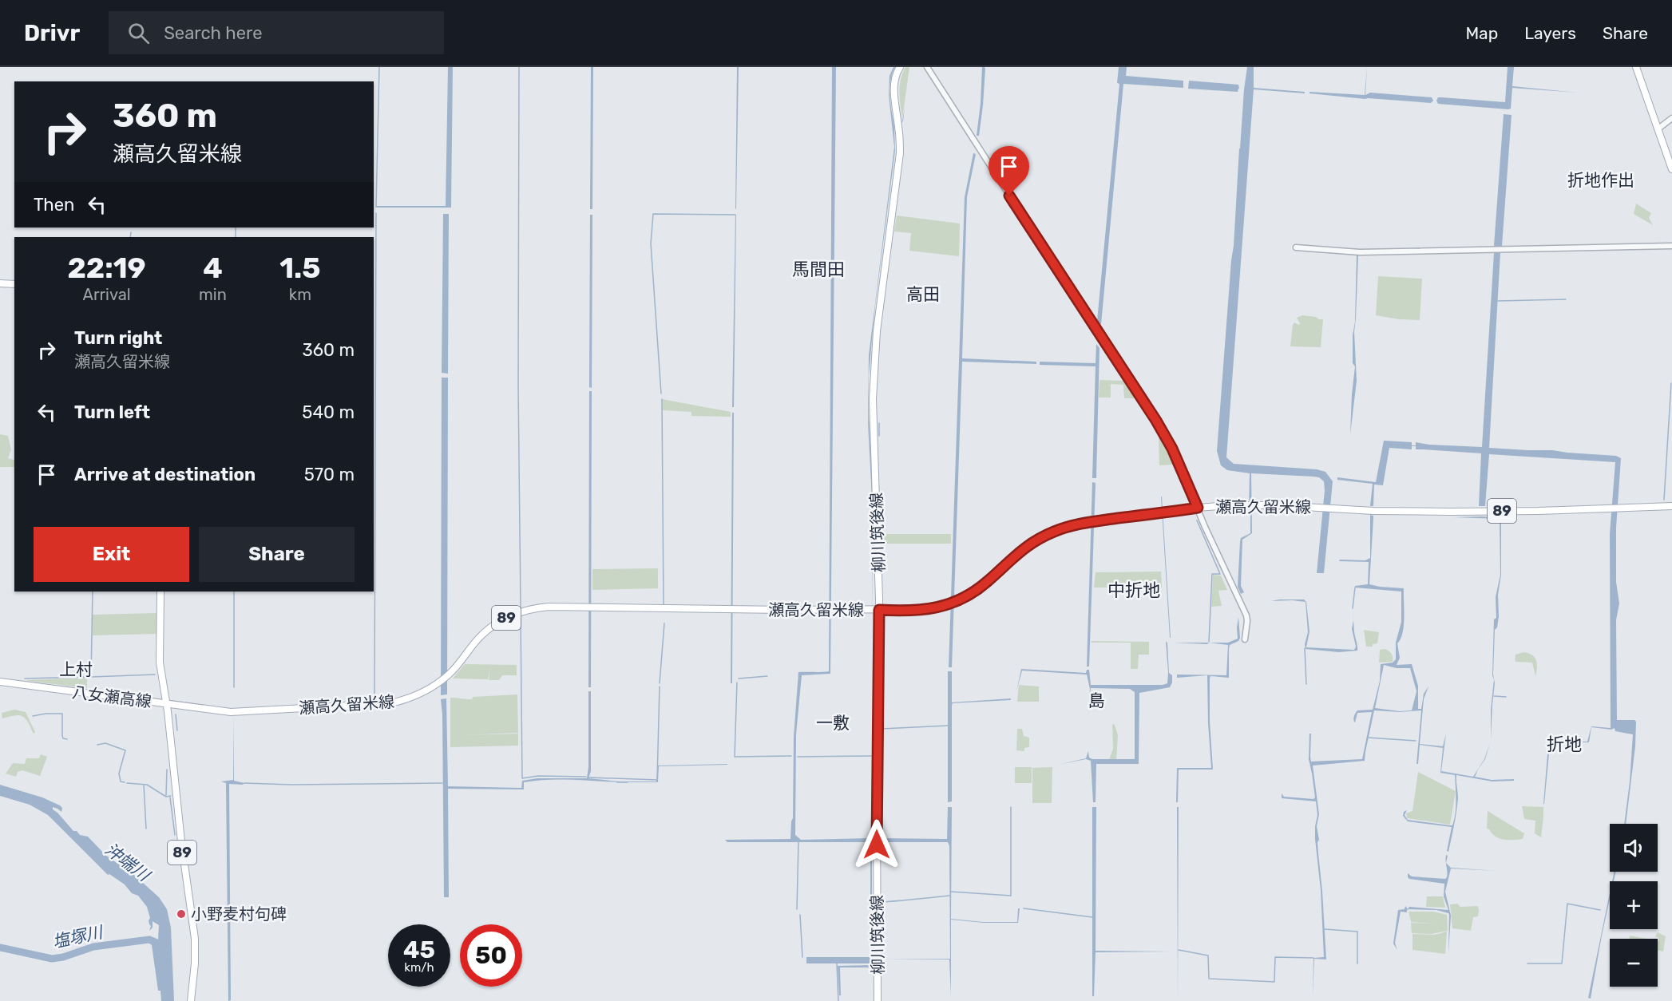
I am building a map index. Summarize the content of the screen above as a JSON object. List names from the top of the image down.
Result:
{
  "streets": {
    "main road": [
      "瀬高久留米線",
      "89",
      "柳川筑後線",
      "八女瀬高線"
    ]
  },
  "crossings": [
    ["瀬高久留米線", "89"],
    ["瀬高久留米線", "柳川筑後線"],
    ["瀬高久留米線", "八女瀬高線"],
    ["89", "八女瀬高線"]
  ],
  "districts": [
    "折地作出",
    "馬間田",
    "高田",
    "中折地",
    "上村",
    "島",
    "一敷",
    "折地"
  ],
  "water": ["沖端川", "塩塚川"],
  "places": ["小野麦村句碑"],
  "page": {
    "header": "Drivr",
    "search": "Search here",
    "nav": ["Map", "Layers", "Share"],
    "turn": ["360 m", "瀬高久留米線"],
    "then": "Then",
    "eta": [
      "22:19",
      "Arrival",
      "4",
      "min",
      "1.5",
      "km"
    ],
    "list": [
      {
        "name": "Turn right",
        "note": "瀬高久留米線",
        "value": "360 m"
      },
      {
        "name": "Turn left",
        "value": "540 m"
      },
      {
        "name": "Arrive at destination",
        "value": "570 m"
      }
    ],
    "buttons": ["Exit", "Share"],
    "map_buttons": ["+", "−"],
    "speed": "45 km/h",
    "limit": "50"
  }
}
